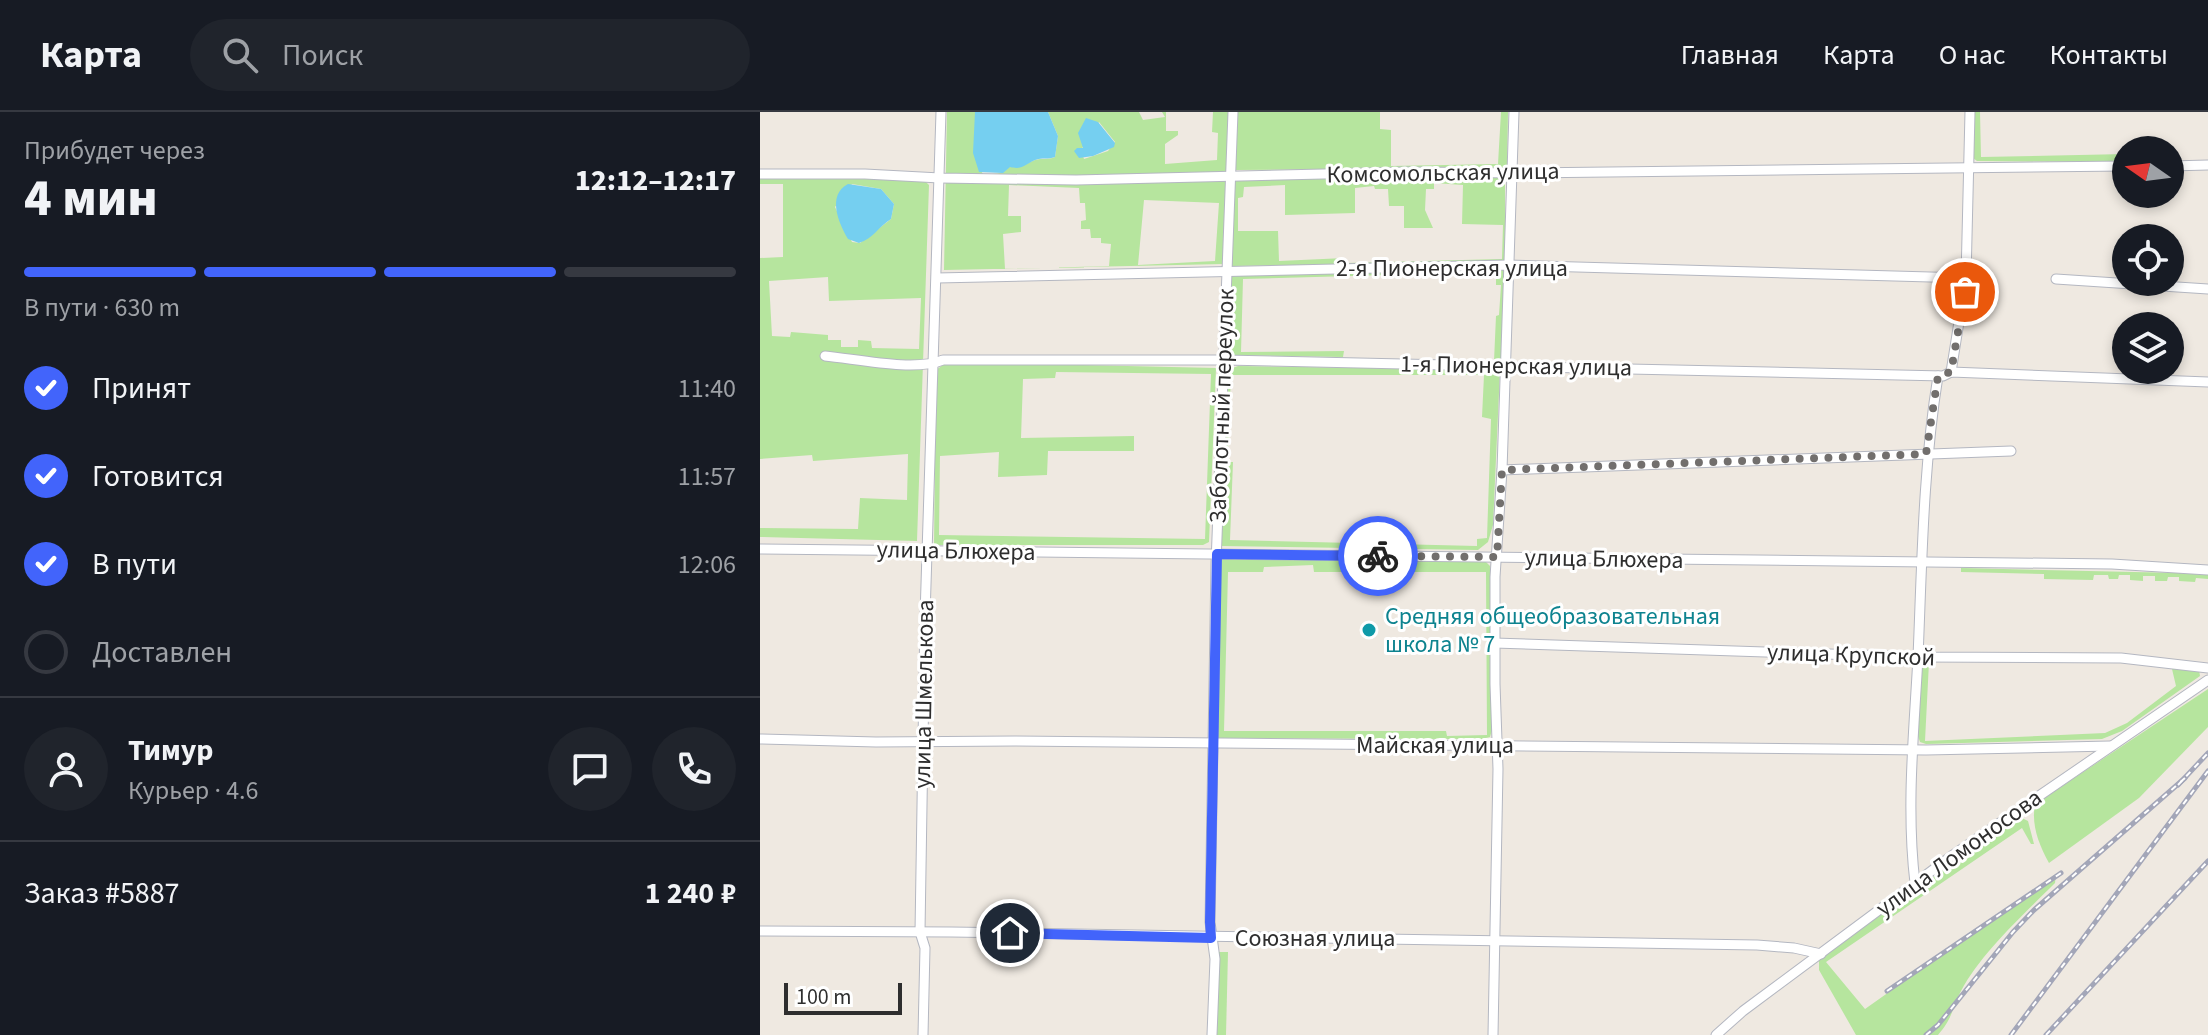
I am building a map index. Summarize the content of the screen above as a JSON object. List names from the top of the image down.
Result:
{
  "streets": {
    "street": [
      "Комсомольская улица",
      "2-я Пионерская улица",
      "1-я Пионерская улица",
      "Заболотный переулок",
      "улица Блюхера",
      "улица Крупской",
      "улица Шмелькова",
      "Майская улица",
      "улица Ломоносова",
      "Союзная улица"
    ]
  },
  "crossings": [
    ["Комсомольская улица", "Заболотный переулок"],
    ["Комсомольская улица", "улица Шмелькова"],
    ["2-я Пионерская улица", "Заболотный переулок"],
    ["2-я Пионерская улица", "улица Шмелькова"],
    ["1-я Пионерская улица", "Заболотный переулок"],
    ["1-я Пионерская улица", "улица Шмелькова"],
    ["Заболотный переулок", "улица Блюхера"],
    ["Заболотный переулок", "Майская улица"],
    ["Заболотный переулок", "Союзная улица"],
    ["улица Блюхера", "улица Шмелькова"],
    ["улица Шмелькова", "Майская улица"],
    ["улица Шмелькова", "Союзная улица"],
    ["Майская улица", "улица Ломоносова"],
    ["улица Ломоносова", "Союзная улица"]
  ],
  "places": ["Средняя общеобразовательная школа № 7"],
  "scale_bar": "100 m",
  "north": "left",
  "page": {
    "header": "Карта",
    "search": "Поиск",
    "nav": [
      "Главная",
      "Карта",
      "О нас",
      "Контакты"
    ],
    "heading": ["4 мин", "Прибудет через", "12:12–12:17"],
    "panel": [
      "Тимур",
      "Курьер · 4.6",
      "Заказ #5887",
      "1 240 ₽"
    ],
    "bar": "В пути · 630 m",
    "list": [
      ["Принят", "11:40"],
      ["Готовится", "11:57"],
      ["В пути", "12:06"],
      "Доставлен"
    ],
    "scale": "100 m"
  }
}
